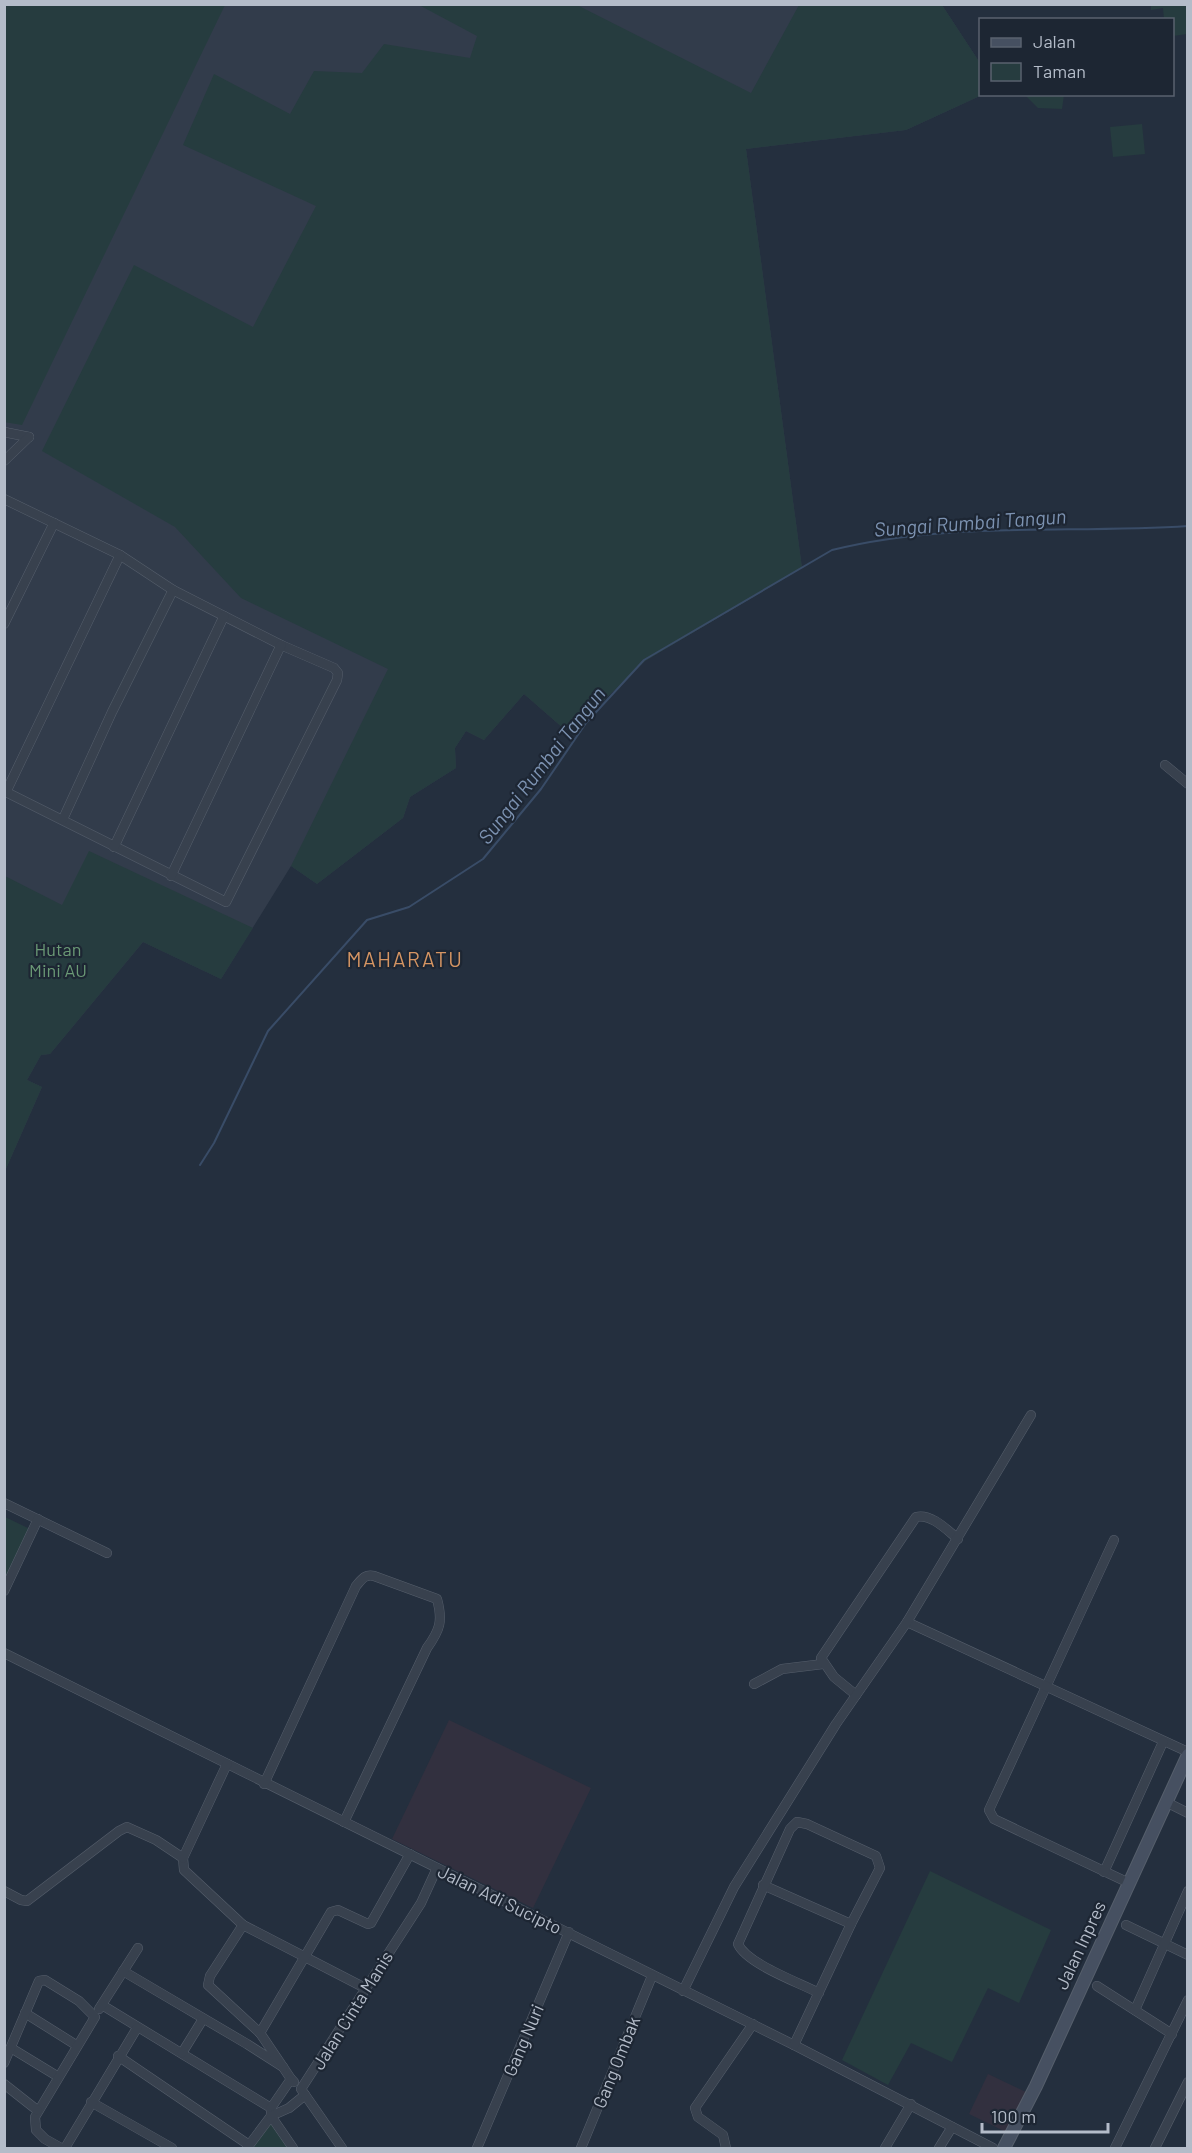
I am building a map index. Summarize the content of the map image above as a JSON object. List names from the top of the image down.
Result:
{
  "streets": {
    "main road": ["Jalan Inpres"],
    "street": [
      "Jalan Adi Sucipto",
      "Jalan Cinta Manis",
      "Gang Nuri",
      "Gang Ombak"
    ]
  },
  "crossings": [
    ["Jalan Adi Sucipto", "Jalan Cinta Manis"],
    ["Jalan Adi Sucipto", "Gang Nuri"],
    ["Jalan Adi Sucipto", "Gang Ombak"]
  ],
  "districts": ["MAHARATU"],
  "water": ["Sungai Rumbai Tangun"],
  "parks": ["Hutan Mini AU"],
  "legend": ["Jalan", "Taman"],
  "scale_bar": "100 m"
}
